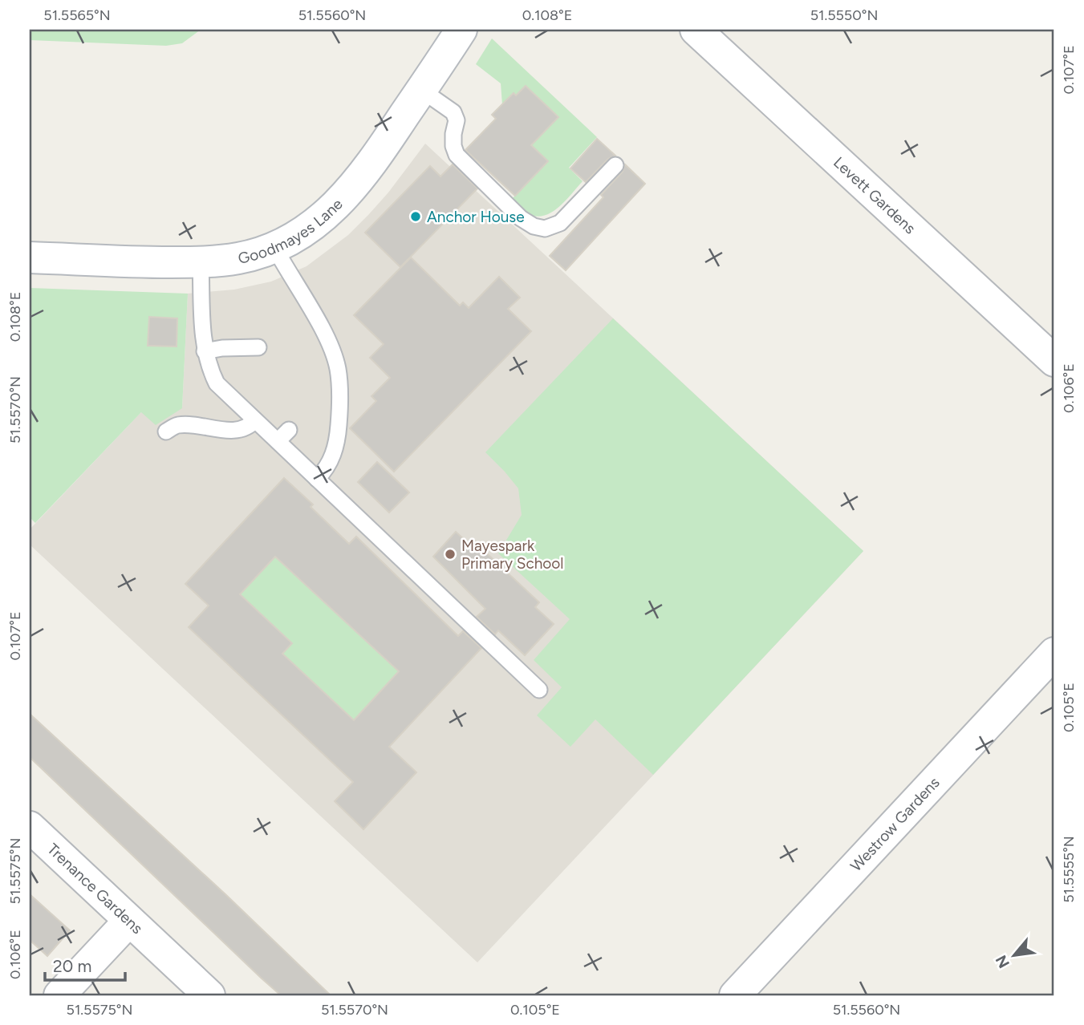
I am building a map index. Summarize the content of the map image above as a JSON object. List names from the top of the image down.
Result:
{
  "streets": {
    "street": [
      "Levett Gardens",
      "Goodmayes Lane",
      "Westrow Gardens",
      "Trenance Gardens"
    ]
  },
  "places": ["Anchor House", "Mayespark Primary School"],
  "scale_bar": "20 m",
  "north": "bottom left",
  "coordinates": [
    "51.5565°N",
    "51.5560°N",
    "0.108°E",
    "51.5550°N",
    "0.107°E",
    "0.106°E",
    "51.5570°N",
    "0.105°E",
    "51.5555°N",
    "51.5575°N"
  ]
}
